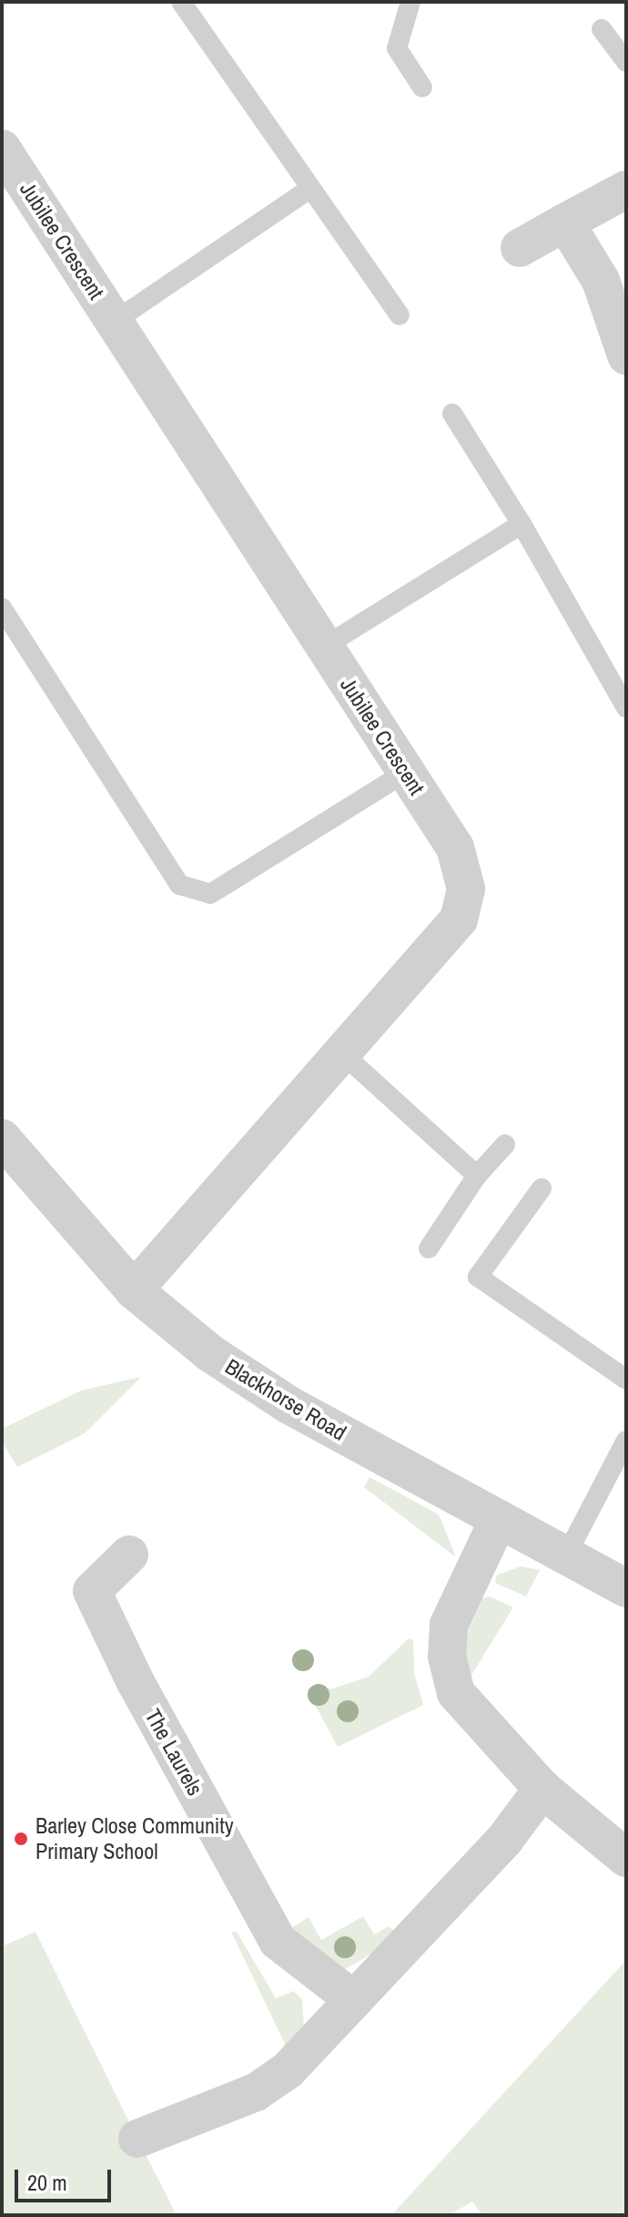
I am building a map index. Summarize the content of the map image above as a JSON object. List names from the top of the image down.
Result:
{
  "streets": {
    "street": ["Jubilee Crescent", "Blackhorse Road", "The Laurels"]
  },
  "crossings": [
    ["Jubilee Crescent", "Blackhorse Road"]
  ],
  "places": ["Barley Close Community Primary School"],
  "scale_bar": "20 m"
}
